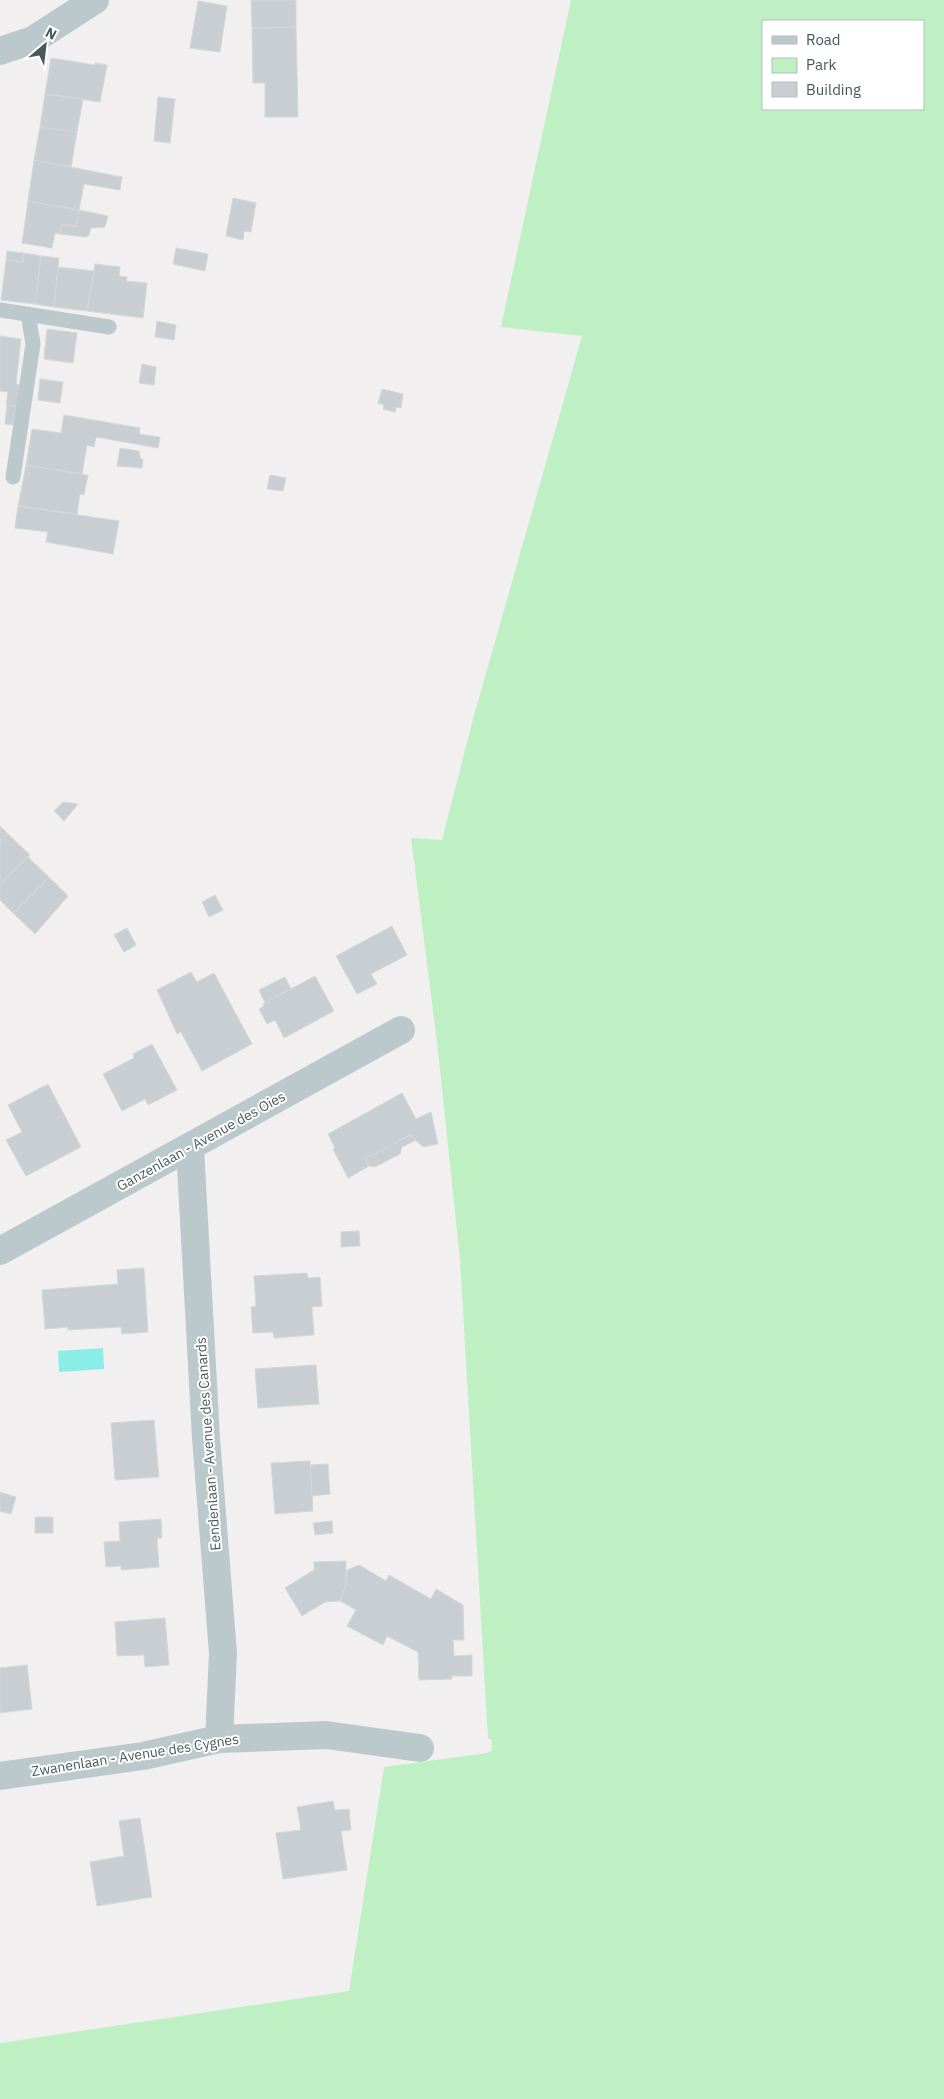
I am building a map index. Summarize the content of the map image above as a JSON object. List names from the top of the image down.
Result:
{
  "streets": {
    "street": ["Ganzenlaan - Avenue des Oies", "Eendenlaan - Avenue des Canards", "Zwanenlaan - Avenue des Cygnes"]
  },
  "crossings": [
    ["Ganzenlaan - Avenue des Oies", "Eendenlaan - Avenue des Canards"],
    ["Eendenlaan - Avenue des Canards", "Zwanenlaan - Avenue des Cygnes"]
  ],
  "legend": ["Road", "Park", "Building"],
  "north": "top right"
}
